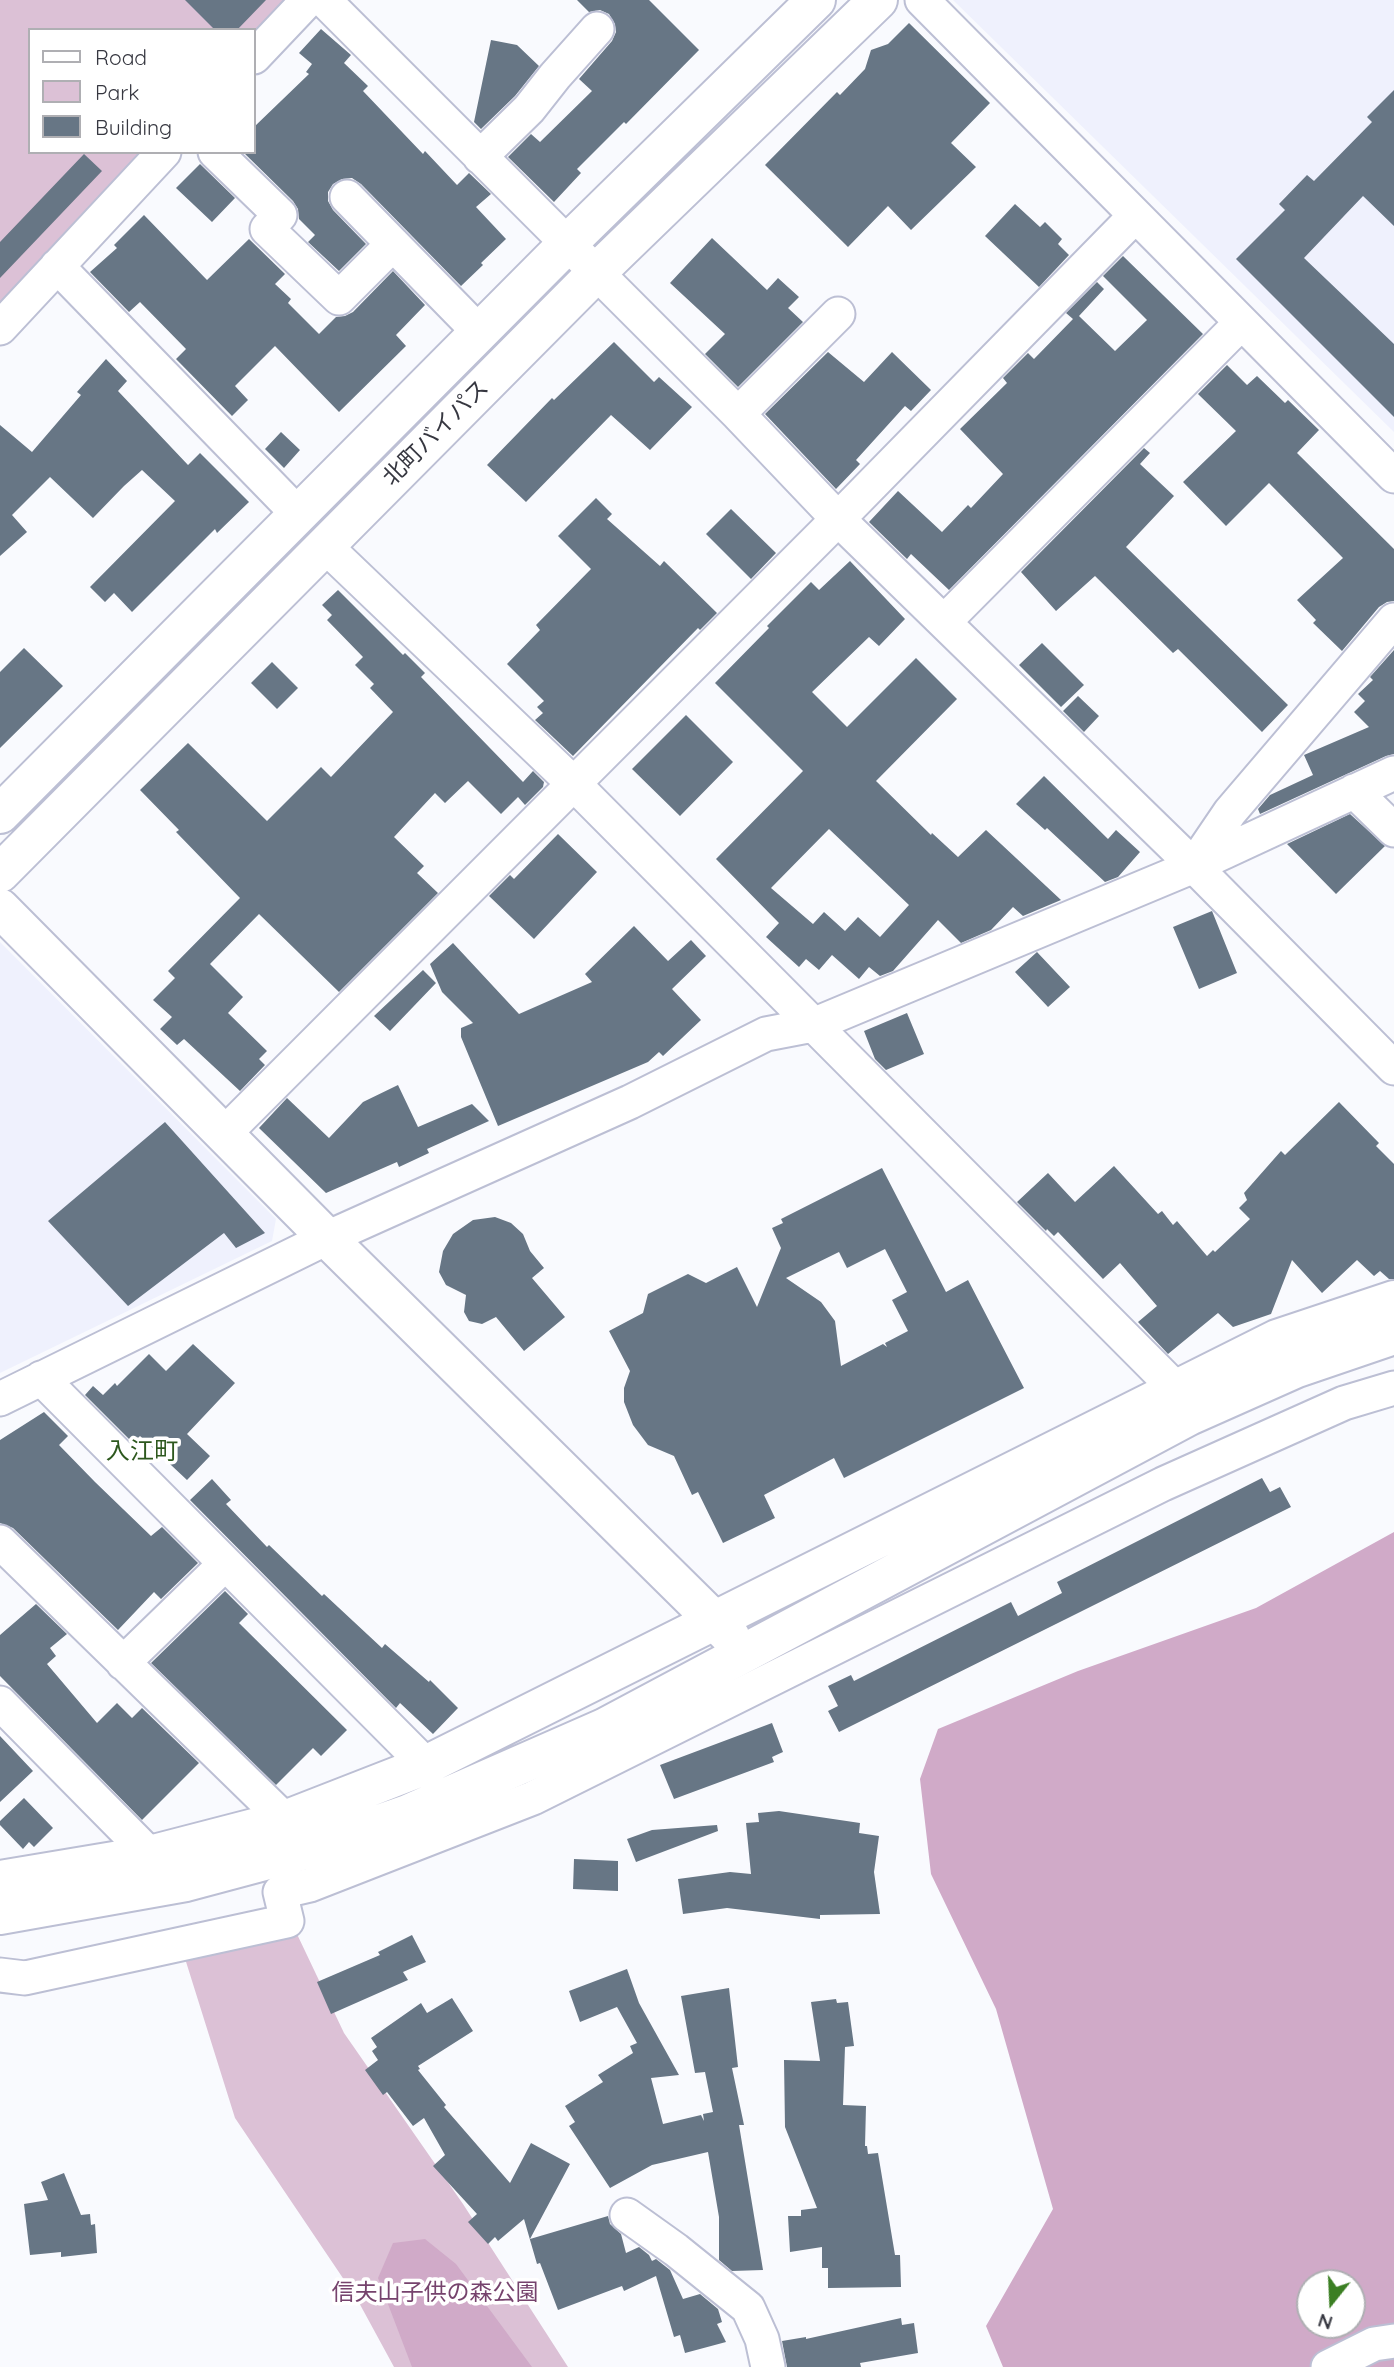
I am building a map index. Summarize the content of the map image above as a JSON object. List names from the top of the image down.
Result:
{
  "streets": {
    "main road": ["北町バイパス"]
  },
  "districts": ["入江町"],
  "parks": ["信夫山子供の森公園"],
  "legend": ["Road", "Park", "Building"],
  "north": "bottom"
}
